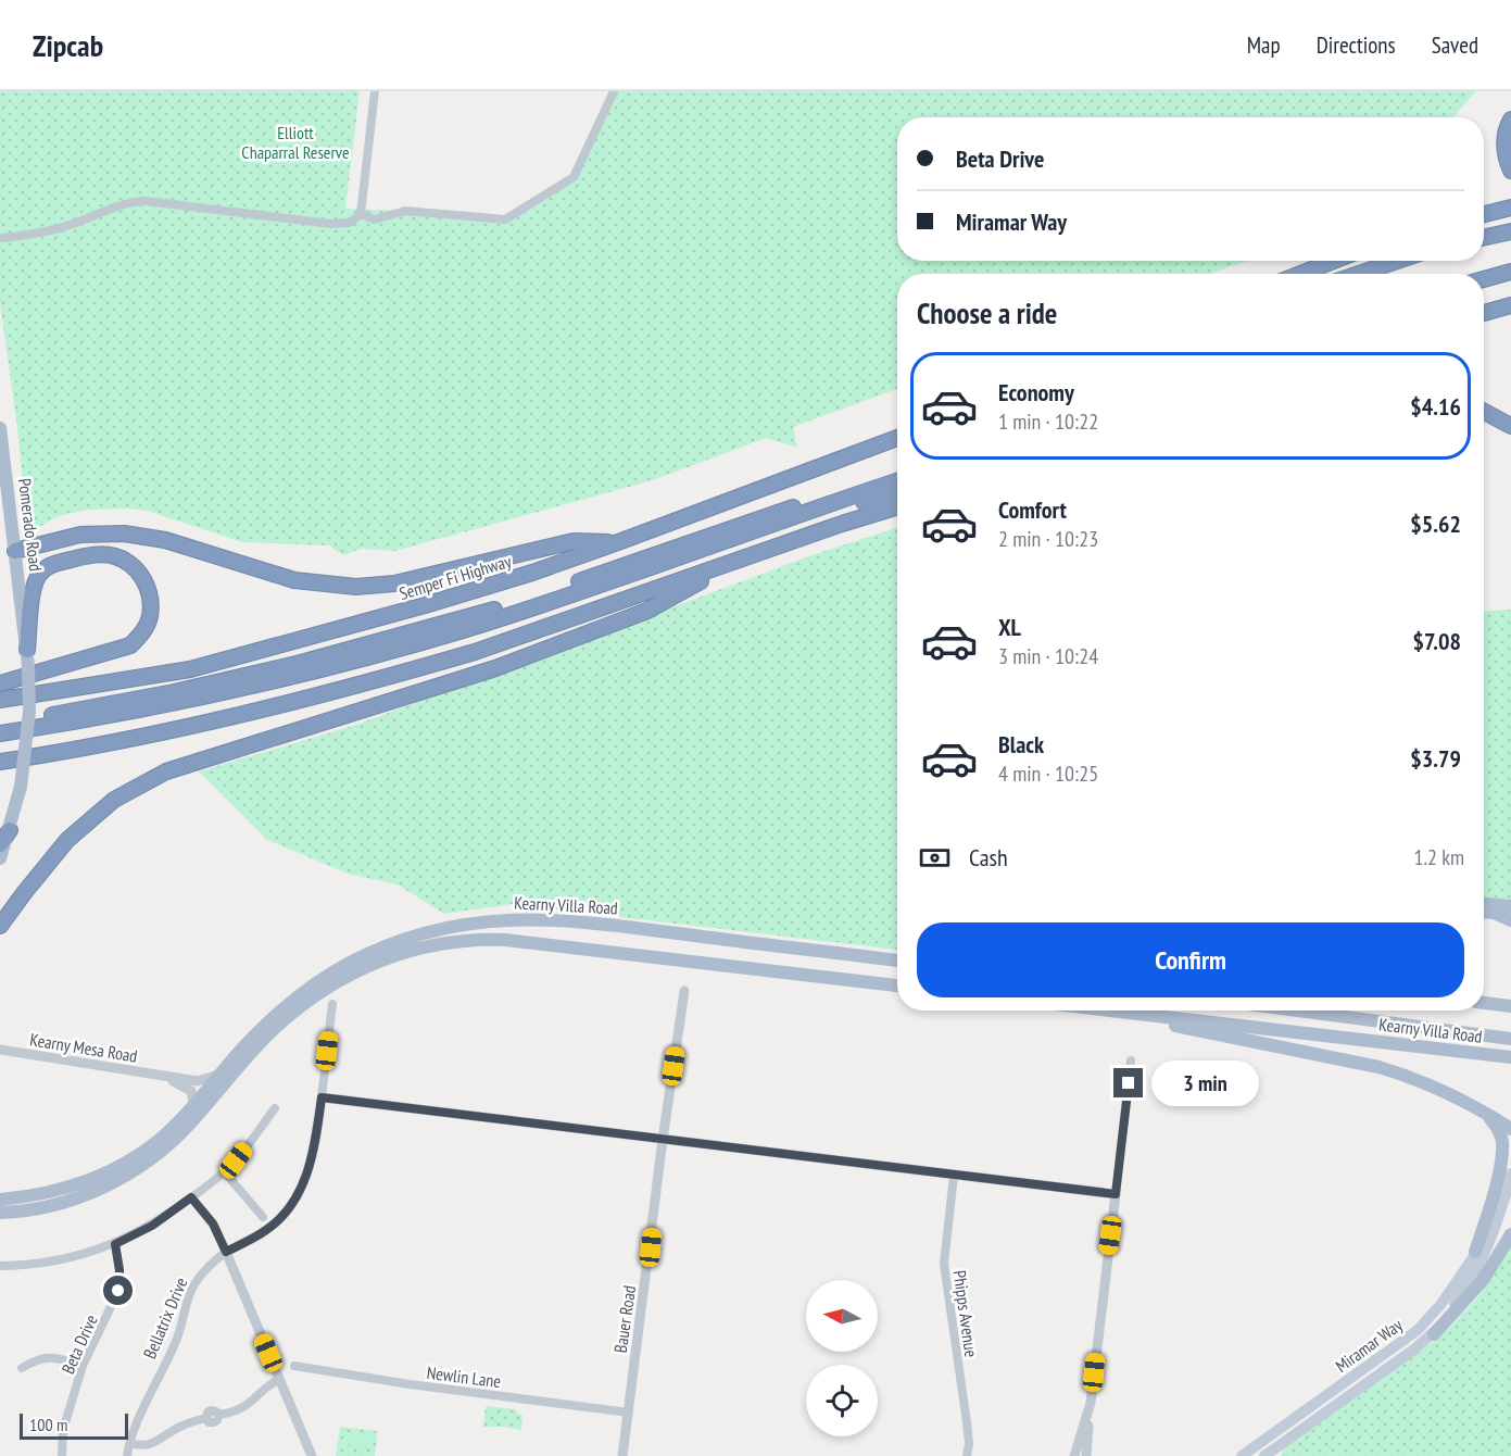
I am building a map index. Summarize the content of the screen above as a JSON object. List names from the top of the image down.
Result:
{
  "streets": {
    "highway": ["Semper Fi Highway"],
    "main road": ["Pomerado Road", "Kearny Villa Road", "Miramar Way"],
    "street": [
      "Kearny Mesa Road",
      "Phipps Avenue",
      "Bellatrix Drive",
      "Bauer Road",
      "Beta Drive",
      "Newlin Lane"
    ]
  },
  "crossings": [
    ["Kearny Villa Road", "Kearny Mesa Road"],
    ["Bauer Road", "Newlin Lane"]
  ],
  "parks": ["Elliott Chaparral Reserve"],
  "scale_bar": "100 m",
  "north": "left",
  "page": {
    "header": "Zipcab",
    "nav": ["Map", "Directions", "Saved"],
    "banner": ["Beta Drive", "Miramar Way"],
    "heading": "Choose a ride",
    "list": [
      {
        "name": "Economy",
        "note": "1 min · 10:22",
        "value": "$4.16"
      },
      {
        "name": "Comfort",
        "note": "2 min · 10:23",
        "value": "$5.62"
      },
      {
        "name": "XL",
        "note": "3 min · 10:24",
        "value": "$7.08"
      },
      {
        "name": "Black",
        "note": "4 min · 10:25",
        "value": "$3.79"
      }
    ],
    "pay": ["Cash", "1.2 km"],
    "buttons": "Confirm",
    "bubble": "3 min",
    "scale": "100 m"
  }
}
